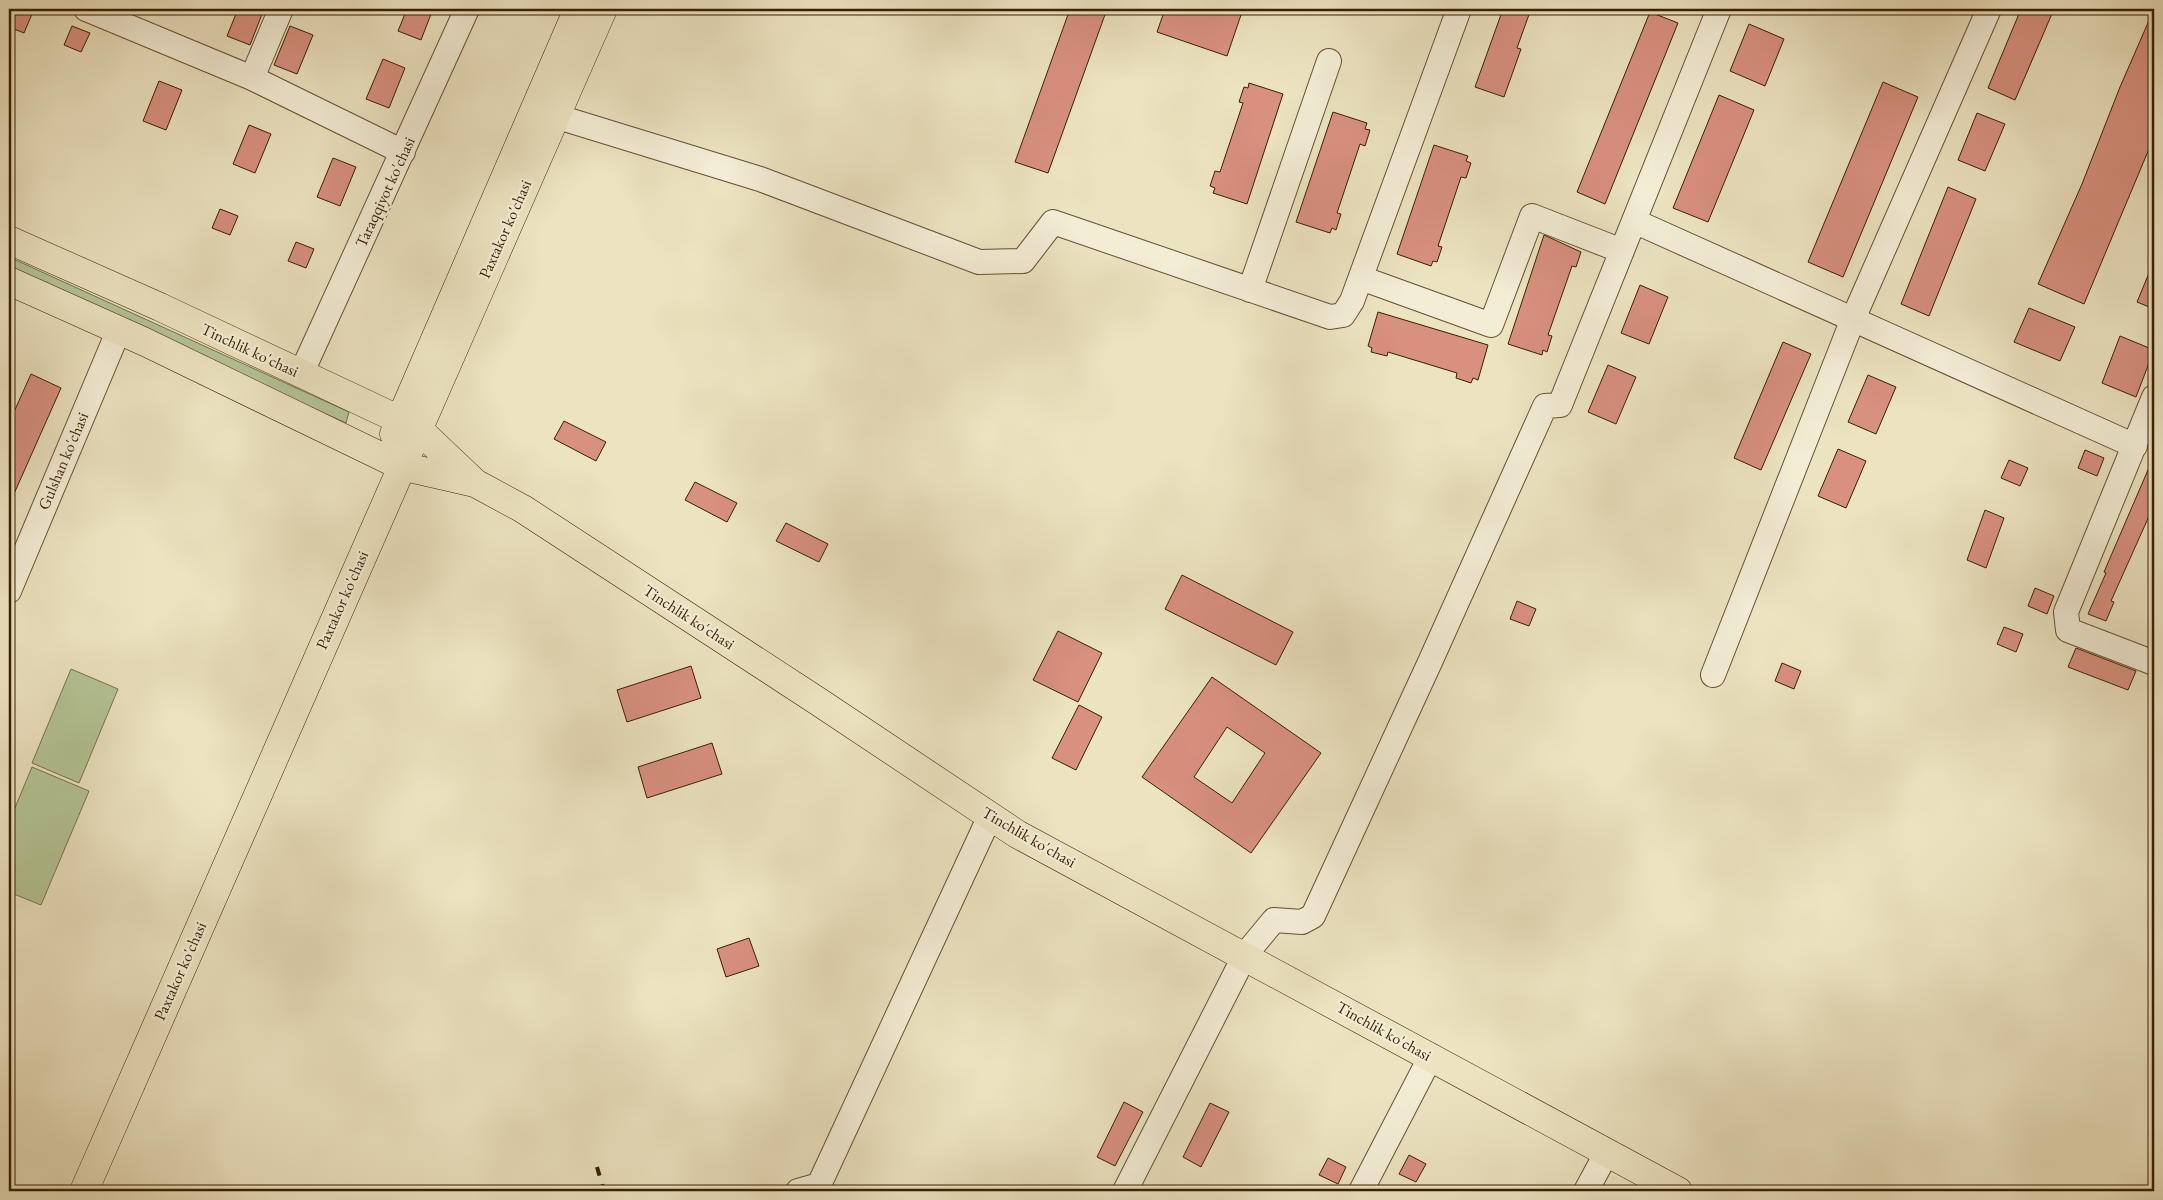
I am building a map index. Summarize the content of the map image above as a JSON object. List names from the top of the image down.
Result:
{
  "streets": {
    "main road": ["Paxtakor ko'chasi", "Tinchlik ko'chasi"],
    "street": ["Taraqqiyot ko'chasi", "Gulshan ko'chasi"]
  },
  "crossings": [
    ["Taraqqiyot ko'chasi", "Tinchlik ko'chasi"],
    ["Paxtakor ko'chasi", "Tinchlik ko'chasi"],
    ["Tinchlik ko'chasi", "Gulshan ko'chasi"]
  ]
}
